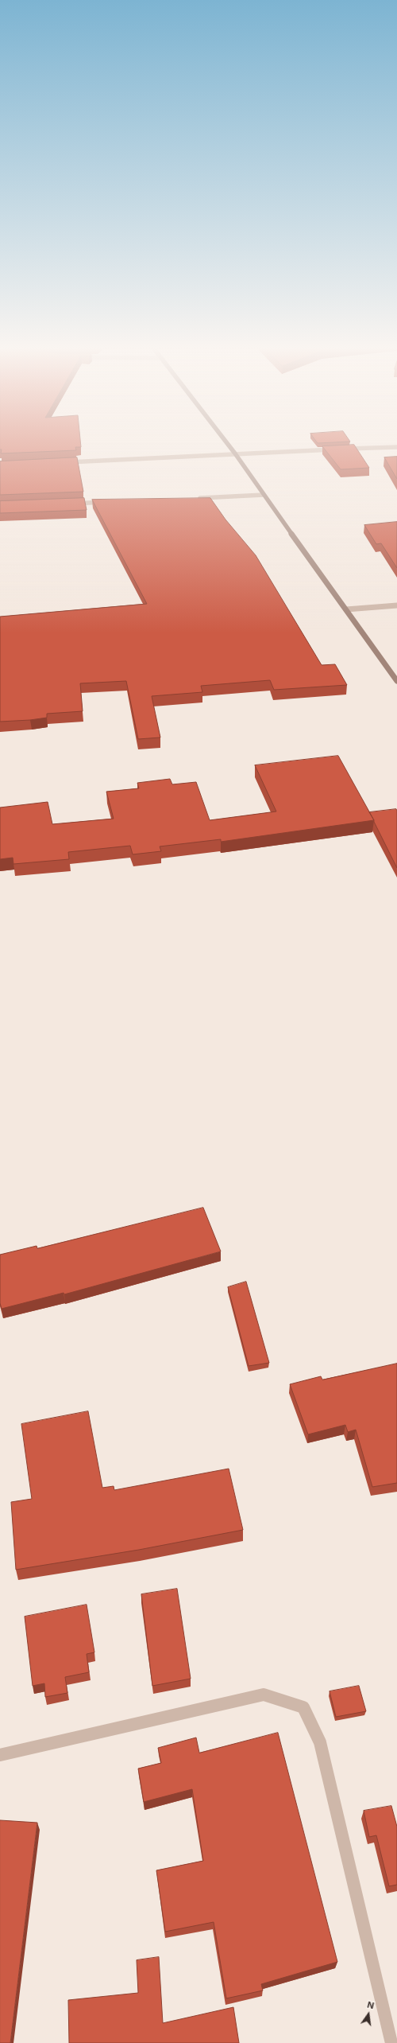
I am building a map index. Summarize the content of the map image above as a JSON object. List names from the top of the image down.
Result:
{
  "north": "top"
}
